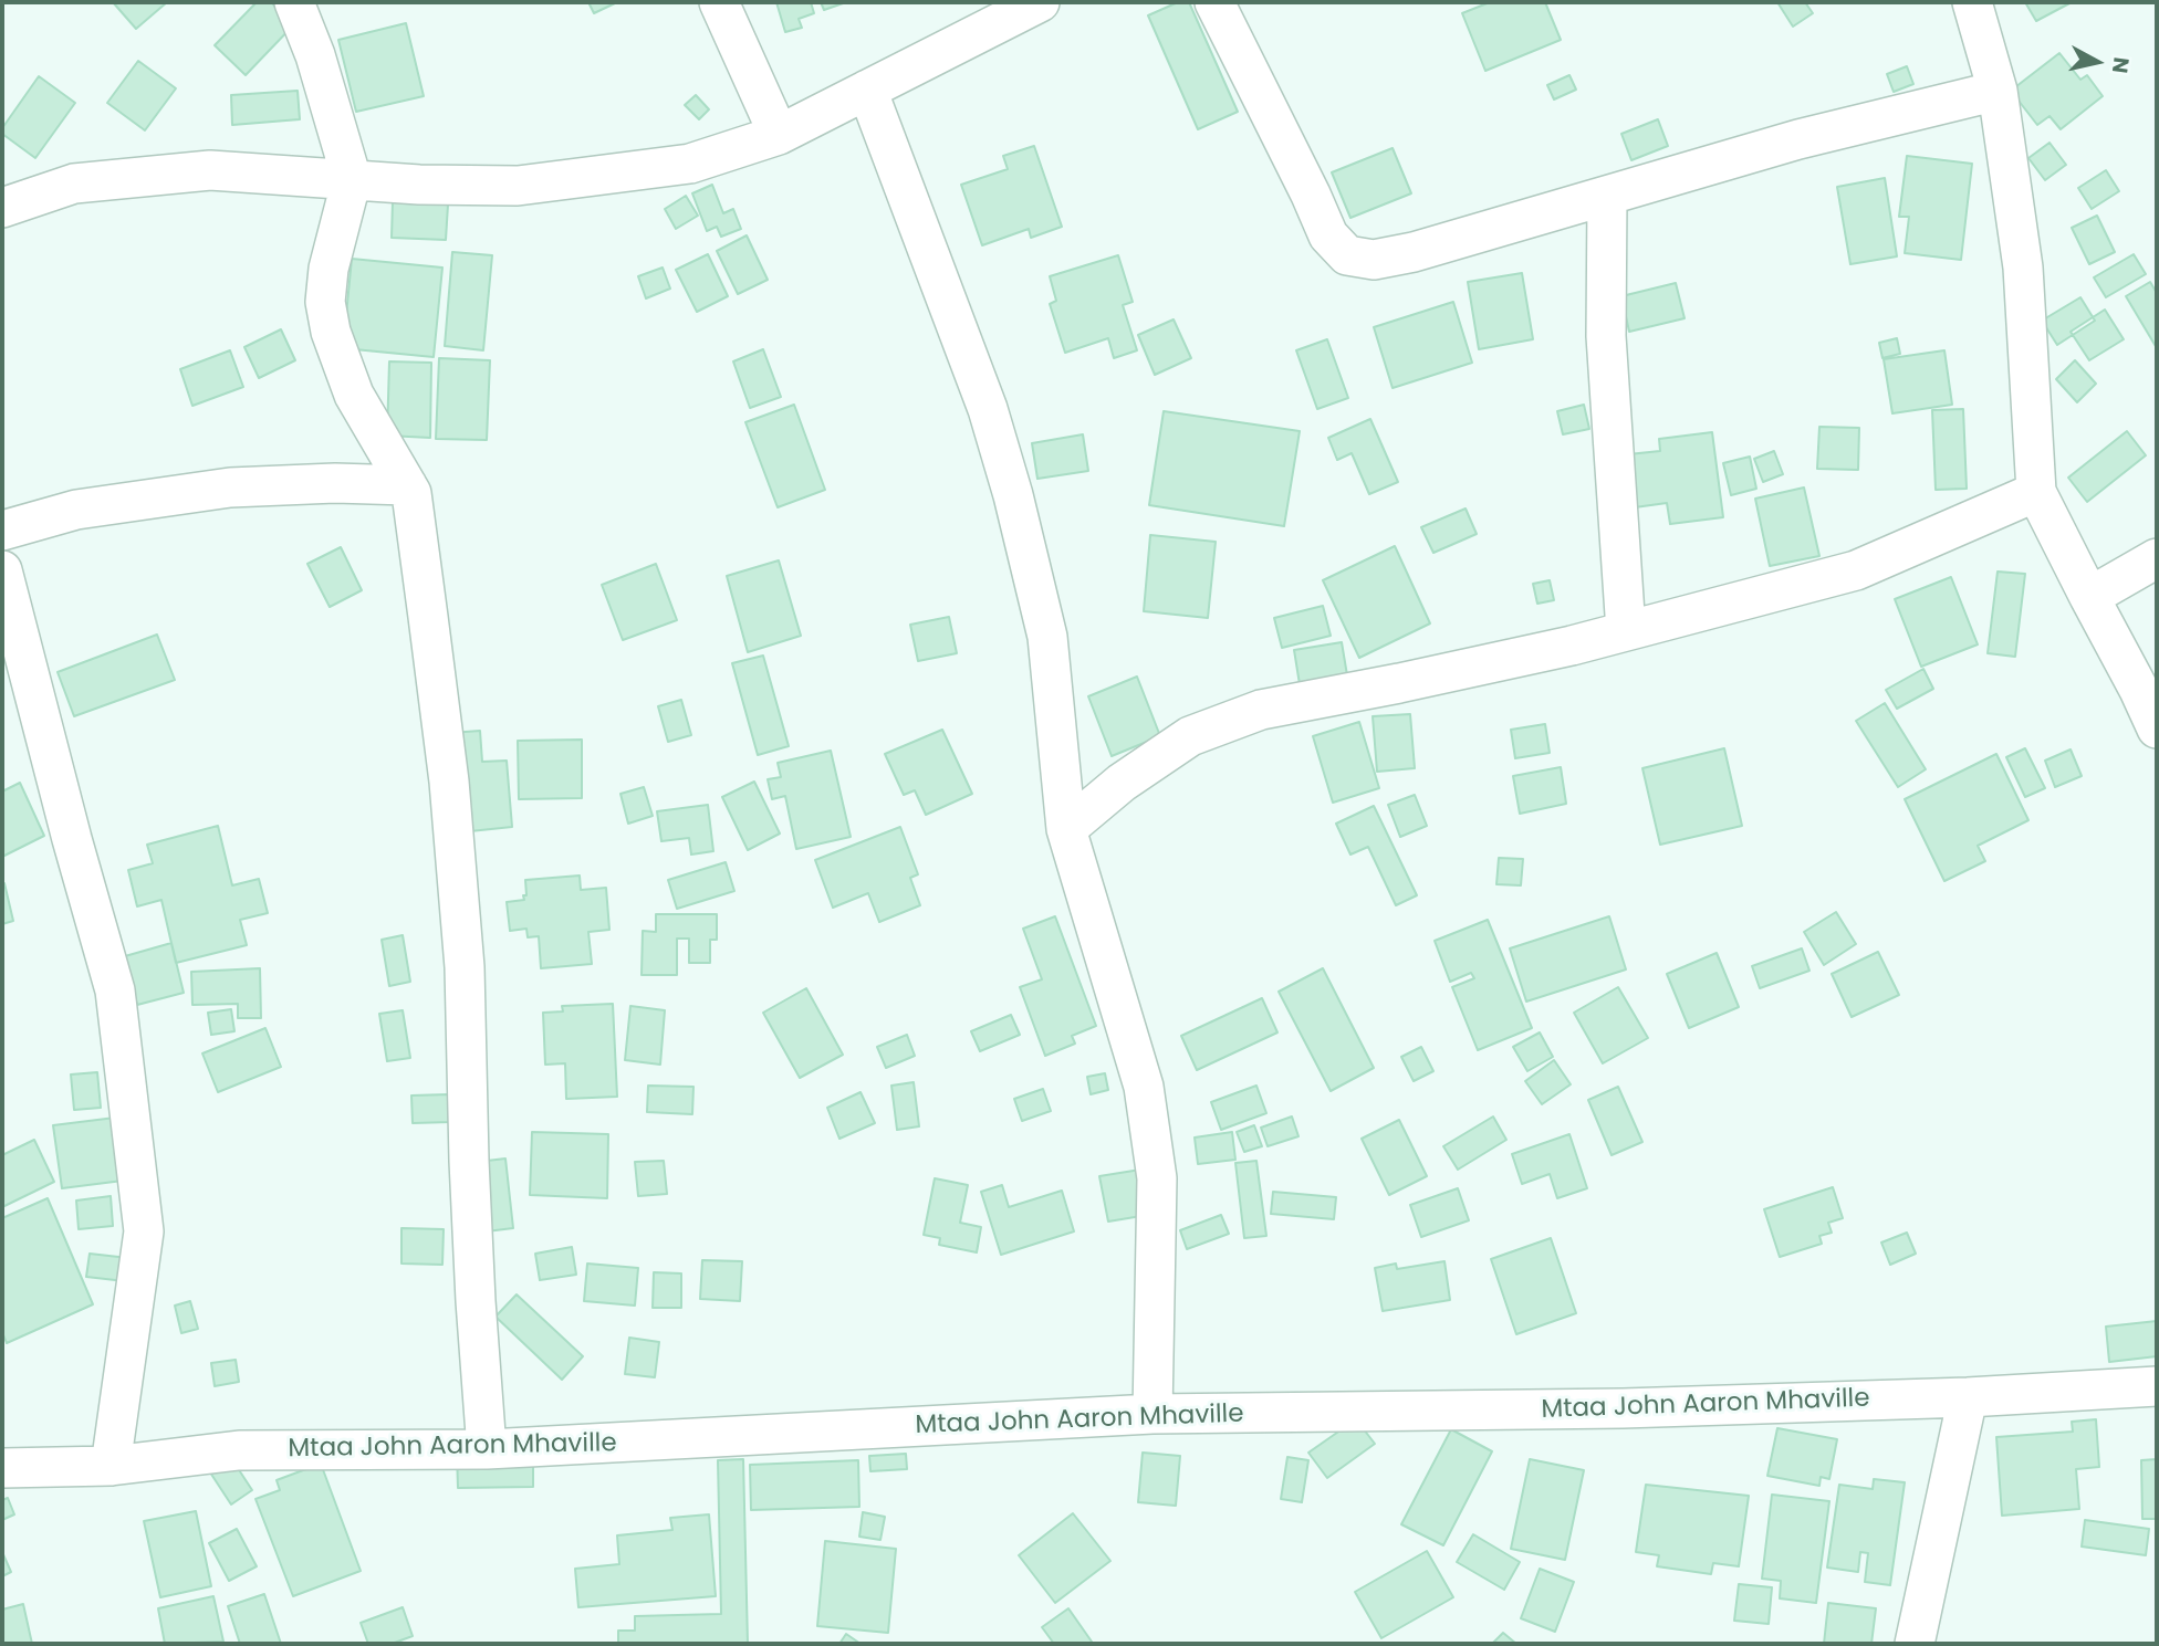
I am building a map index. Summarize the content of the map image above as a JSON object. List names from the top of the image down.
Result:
{
  "streets": {
    "street": ["Mtaa John Aaron Mhaville"]
  },
  "north": "right"
}
